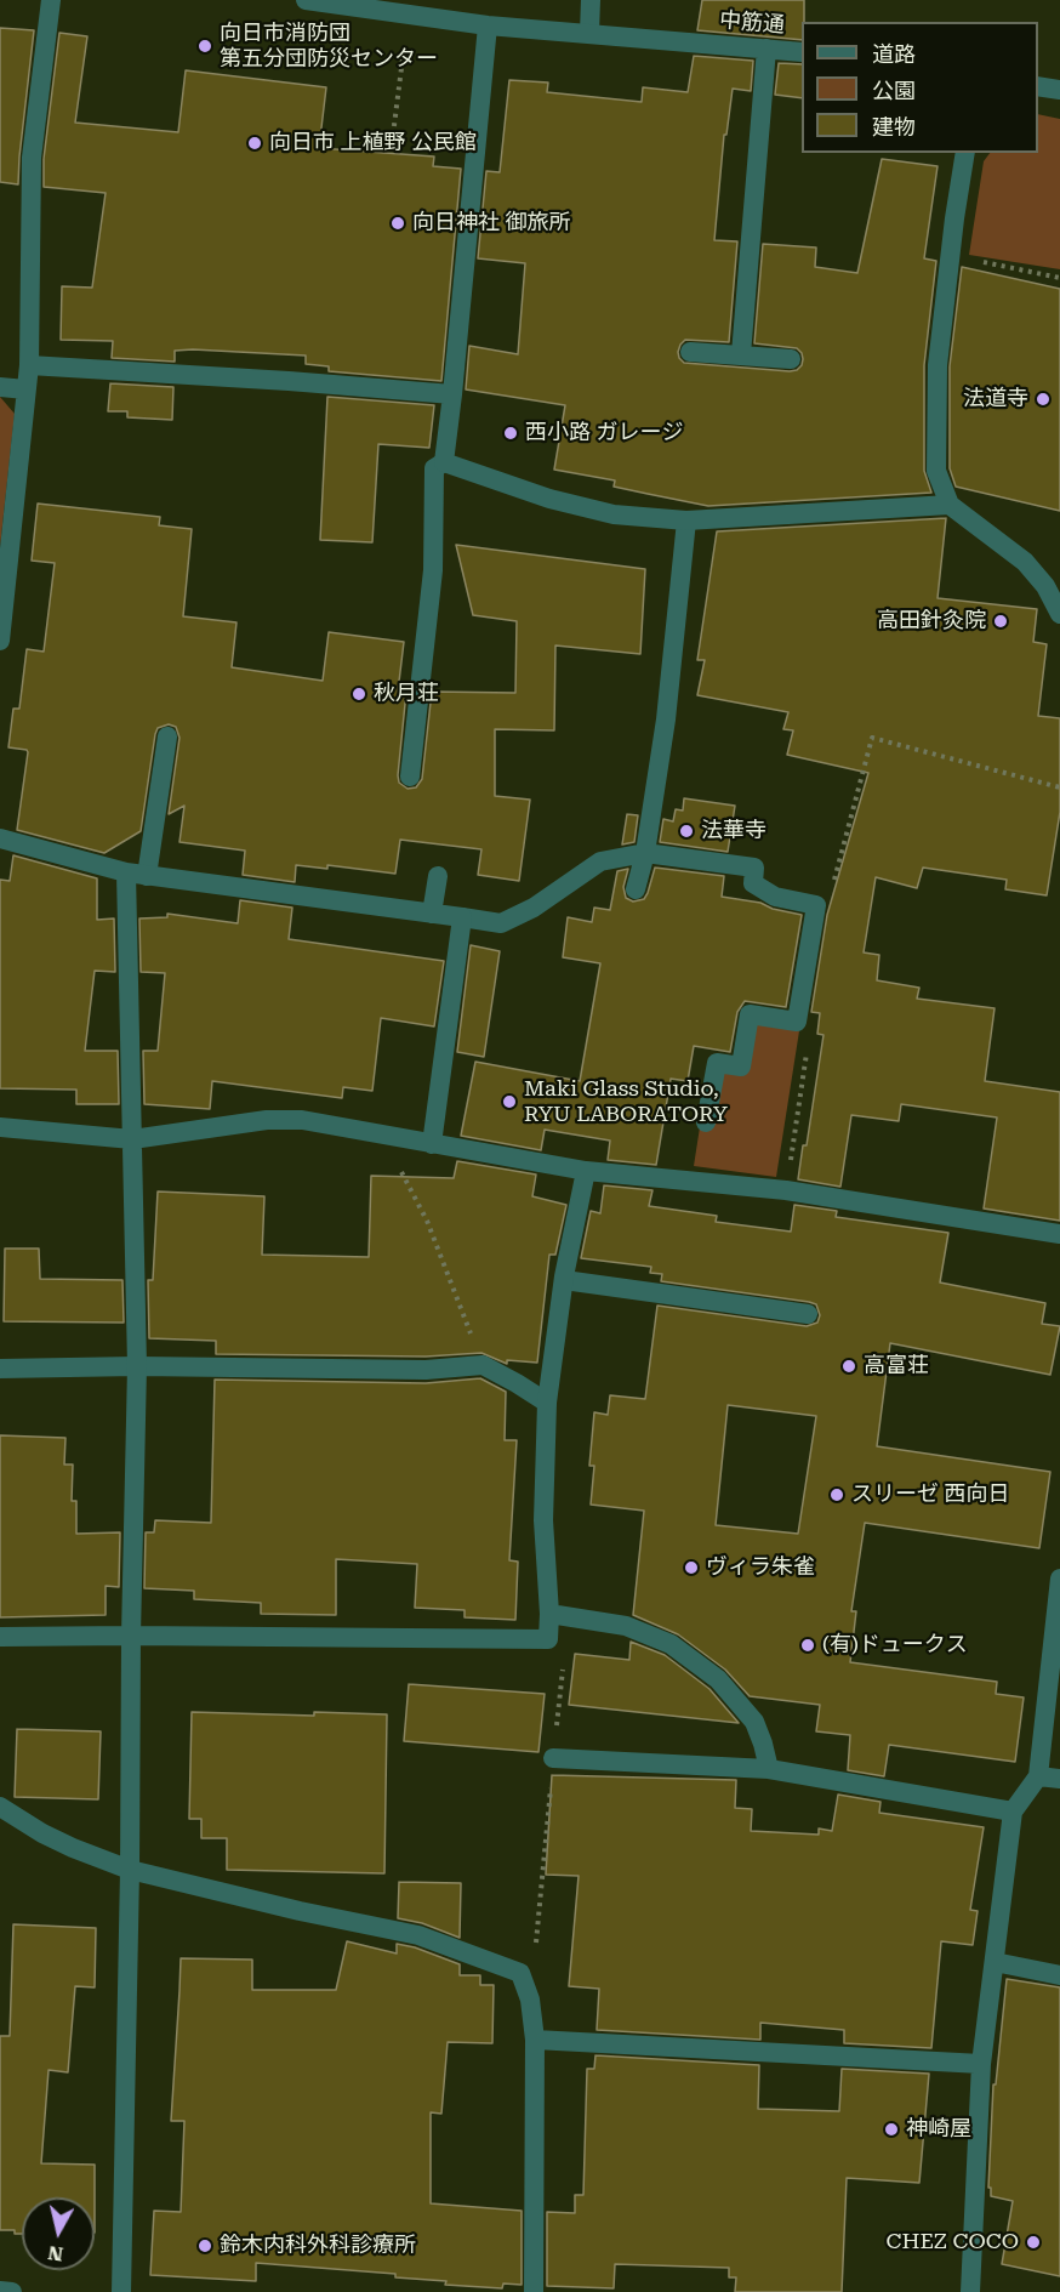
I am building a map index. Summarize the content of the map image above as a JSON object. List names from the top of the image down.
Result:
{
  "streets": {
    "street": ["中筋通"]
  },
  "places": [
    "向日市消防団 第五分団防災センター",
    "向日市 上植野 公民館",
    "向日神社 御旅所",
    "法道寺",
    "西小路 ガレージ",
    "高田針灸院",
    "秋月荘",
    "法華寺",
    "Maki Glass Studio, RYU LABORATORY",
    "高富荘",
    "スリーゼ 西向日",
    "ヴィラ朱雀",
    "(有)ドュークス",
    "神崎屋",
    "CHEZ COCO",
    "鈴木内科外科診療所"
  ],
  "legend": ["道路", "公園", "建物"],
  "north": "bottom"
}
